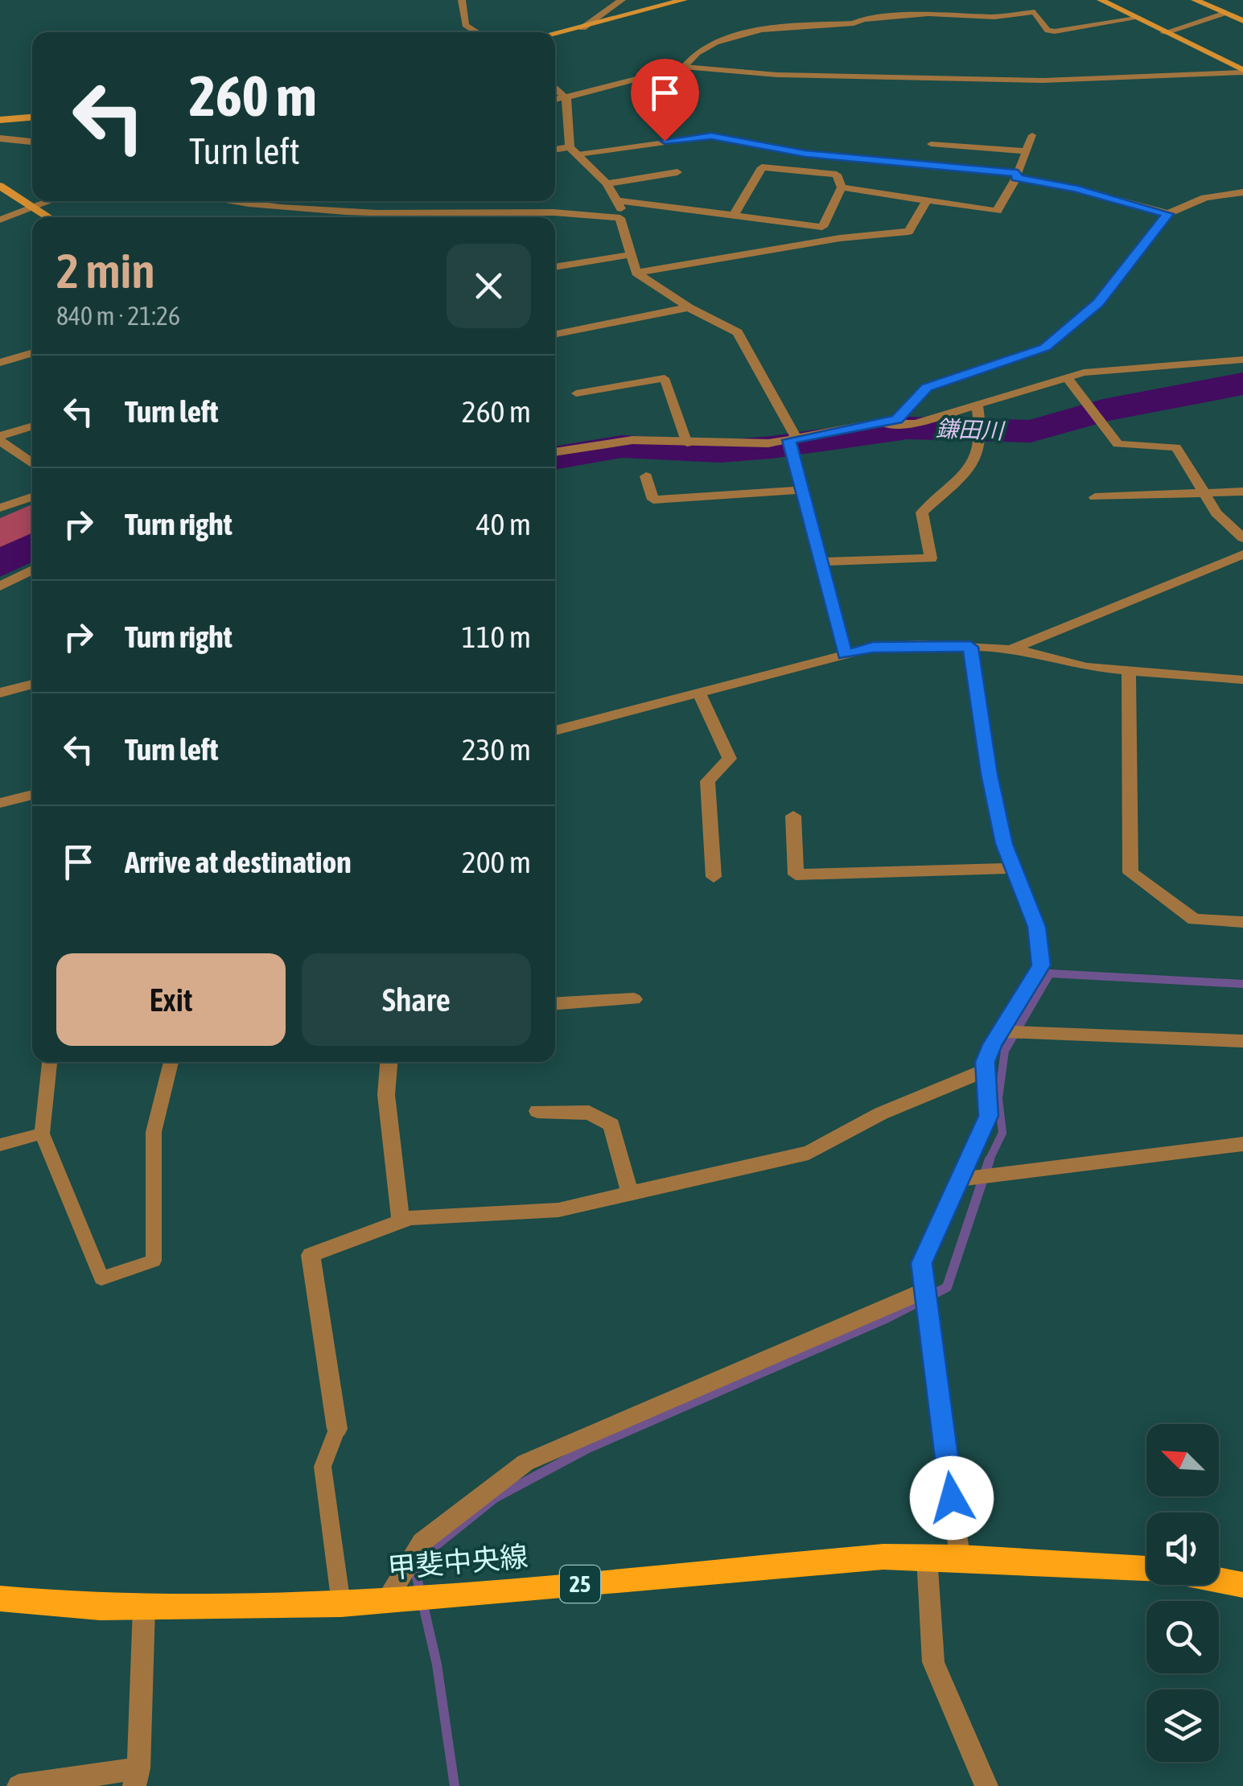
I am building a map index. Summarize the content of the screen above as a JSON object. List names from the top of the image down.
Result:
{
  "streets": {
    "main road": ["甲斐中央線", "25"]
  },
  "water": ["鎌田川"],
  "north": "top left",
  "page": {
    "turn": ["260 m", "Turn left"],
    "heading": ["2 min", "840 m · 21:26"],
    "list": [
      {
        "name": "Turn left",
        "value": "260 m"
      },
      {
        "name": "Turn right",
        "value": "40 m"
      },
      {
        "name": "Turn right",
        "value": "110 m"
      },
      {
        "name": "Turn left",
        "value": "230 m"
      },
      {
        "name": "Arrive at destination",
        "value": "200 m"
      }
    ],
    "buttons": ["Exit", "Share"]
  }
}
